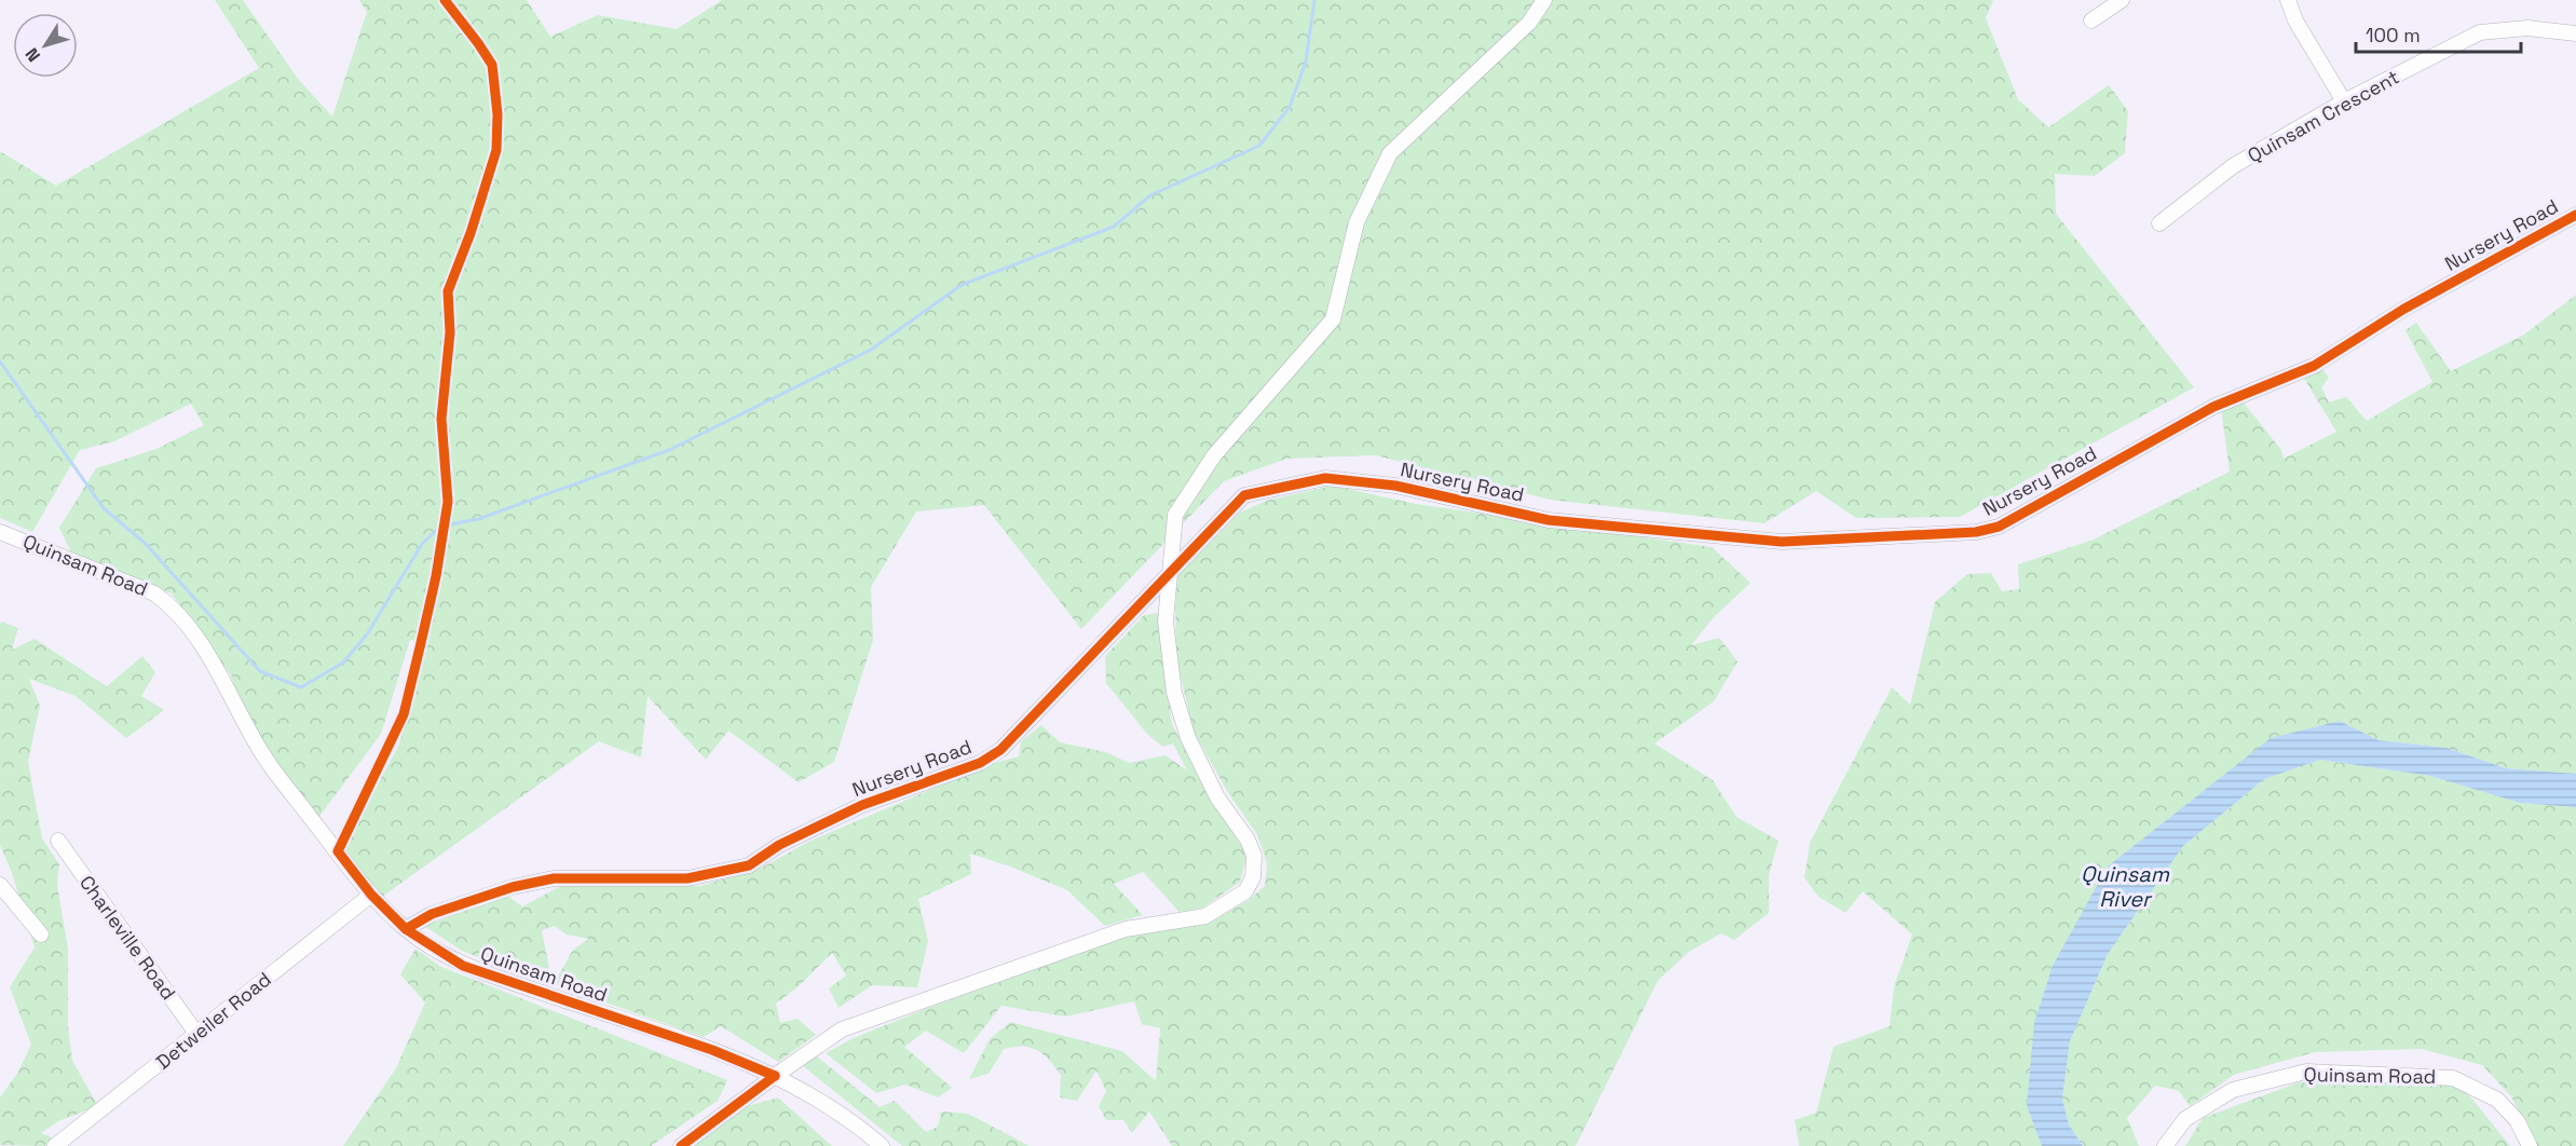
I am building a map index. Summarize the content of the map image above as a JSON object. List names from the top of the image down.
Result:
{
  "streets": {
    "street": [
      "Quinsam Crescent",
      "Nursery Road",
      "Quinsam Road",
      "Charleville Road",
      "Detweiler Road"
    ]
  },
  "crossings": [
    ["Nursery Road", "Quinsam Road"],
    ["Quinsam Road", "Detweiler Road"],
    ["Charleville Road", "Detweiler Road"]
  ],
  "water": ["Quinsam River"],
  "scale_bar": "100 m",
  "north": "bottom left"
}
